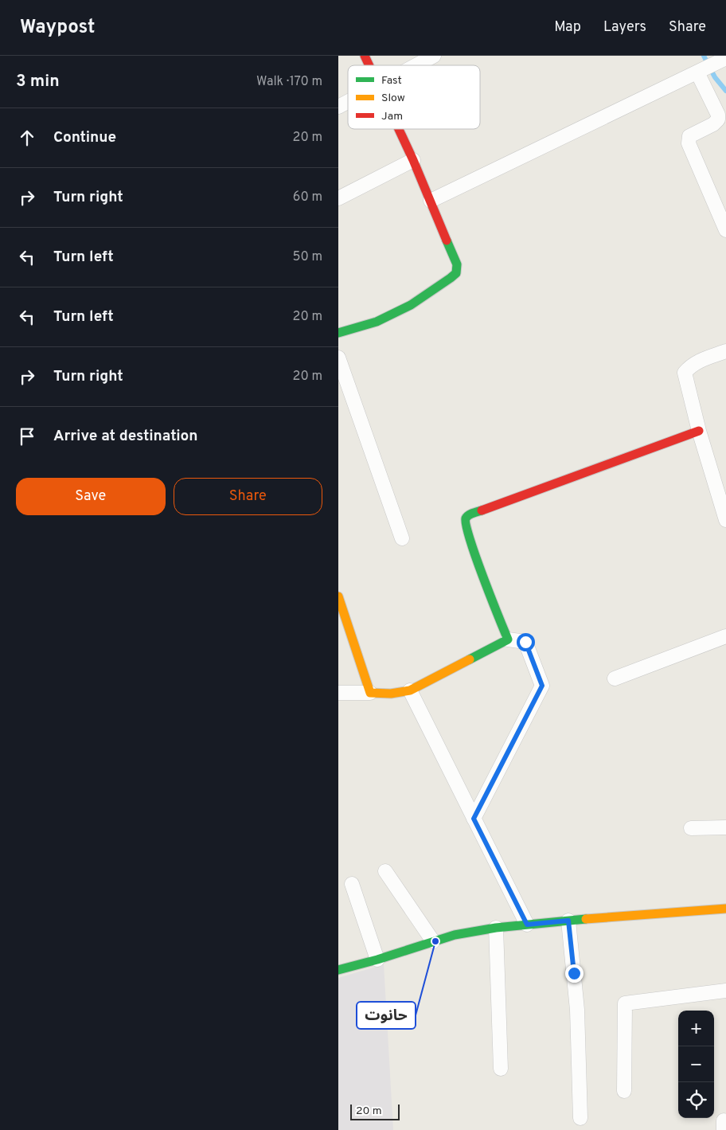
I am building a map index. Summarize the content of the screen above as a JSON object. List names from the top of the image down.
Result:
{
  "places": ["حانوت"],
  "legend": ["Fast", "Slow", "Jam"],
  "scale_bar": "20 m",
  "page": {
    "header": "Waypost",
    "nav": ["Map", "Layers", "Share"],
    "heading": ["3 min", "Walk · 170 m"],
    "list": [
      ["Continue", "20 m"],
      ["Turn right", "60 m"],
      ["Turn left", "50 m"],
      ["Turn left", "20 m"],
      ["Turn right", "20 m"],
      "Arrive at destination"
    ],
    "buttons": ["Save", "Share"],
    "map_buttons": ["+", "−"],
    "scale": "20 m"
  }
}
